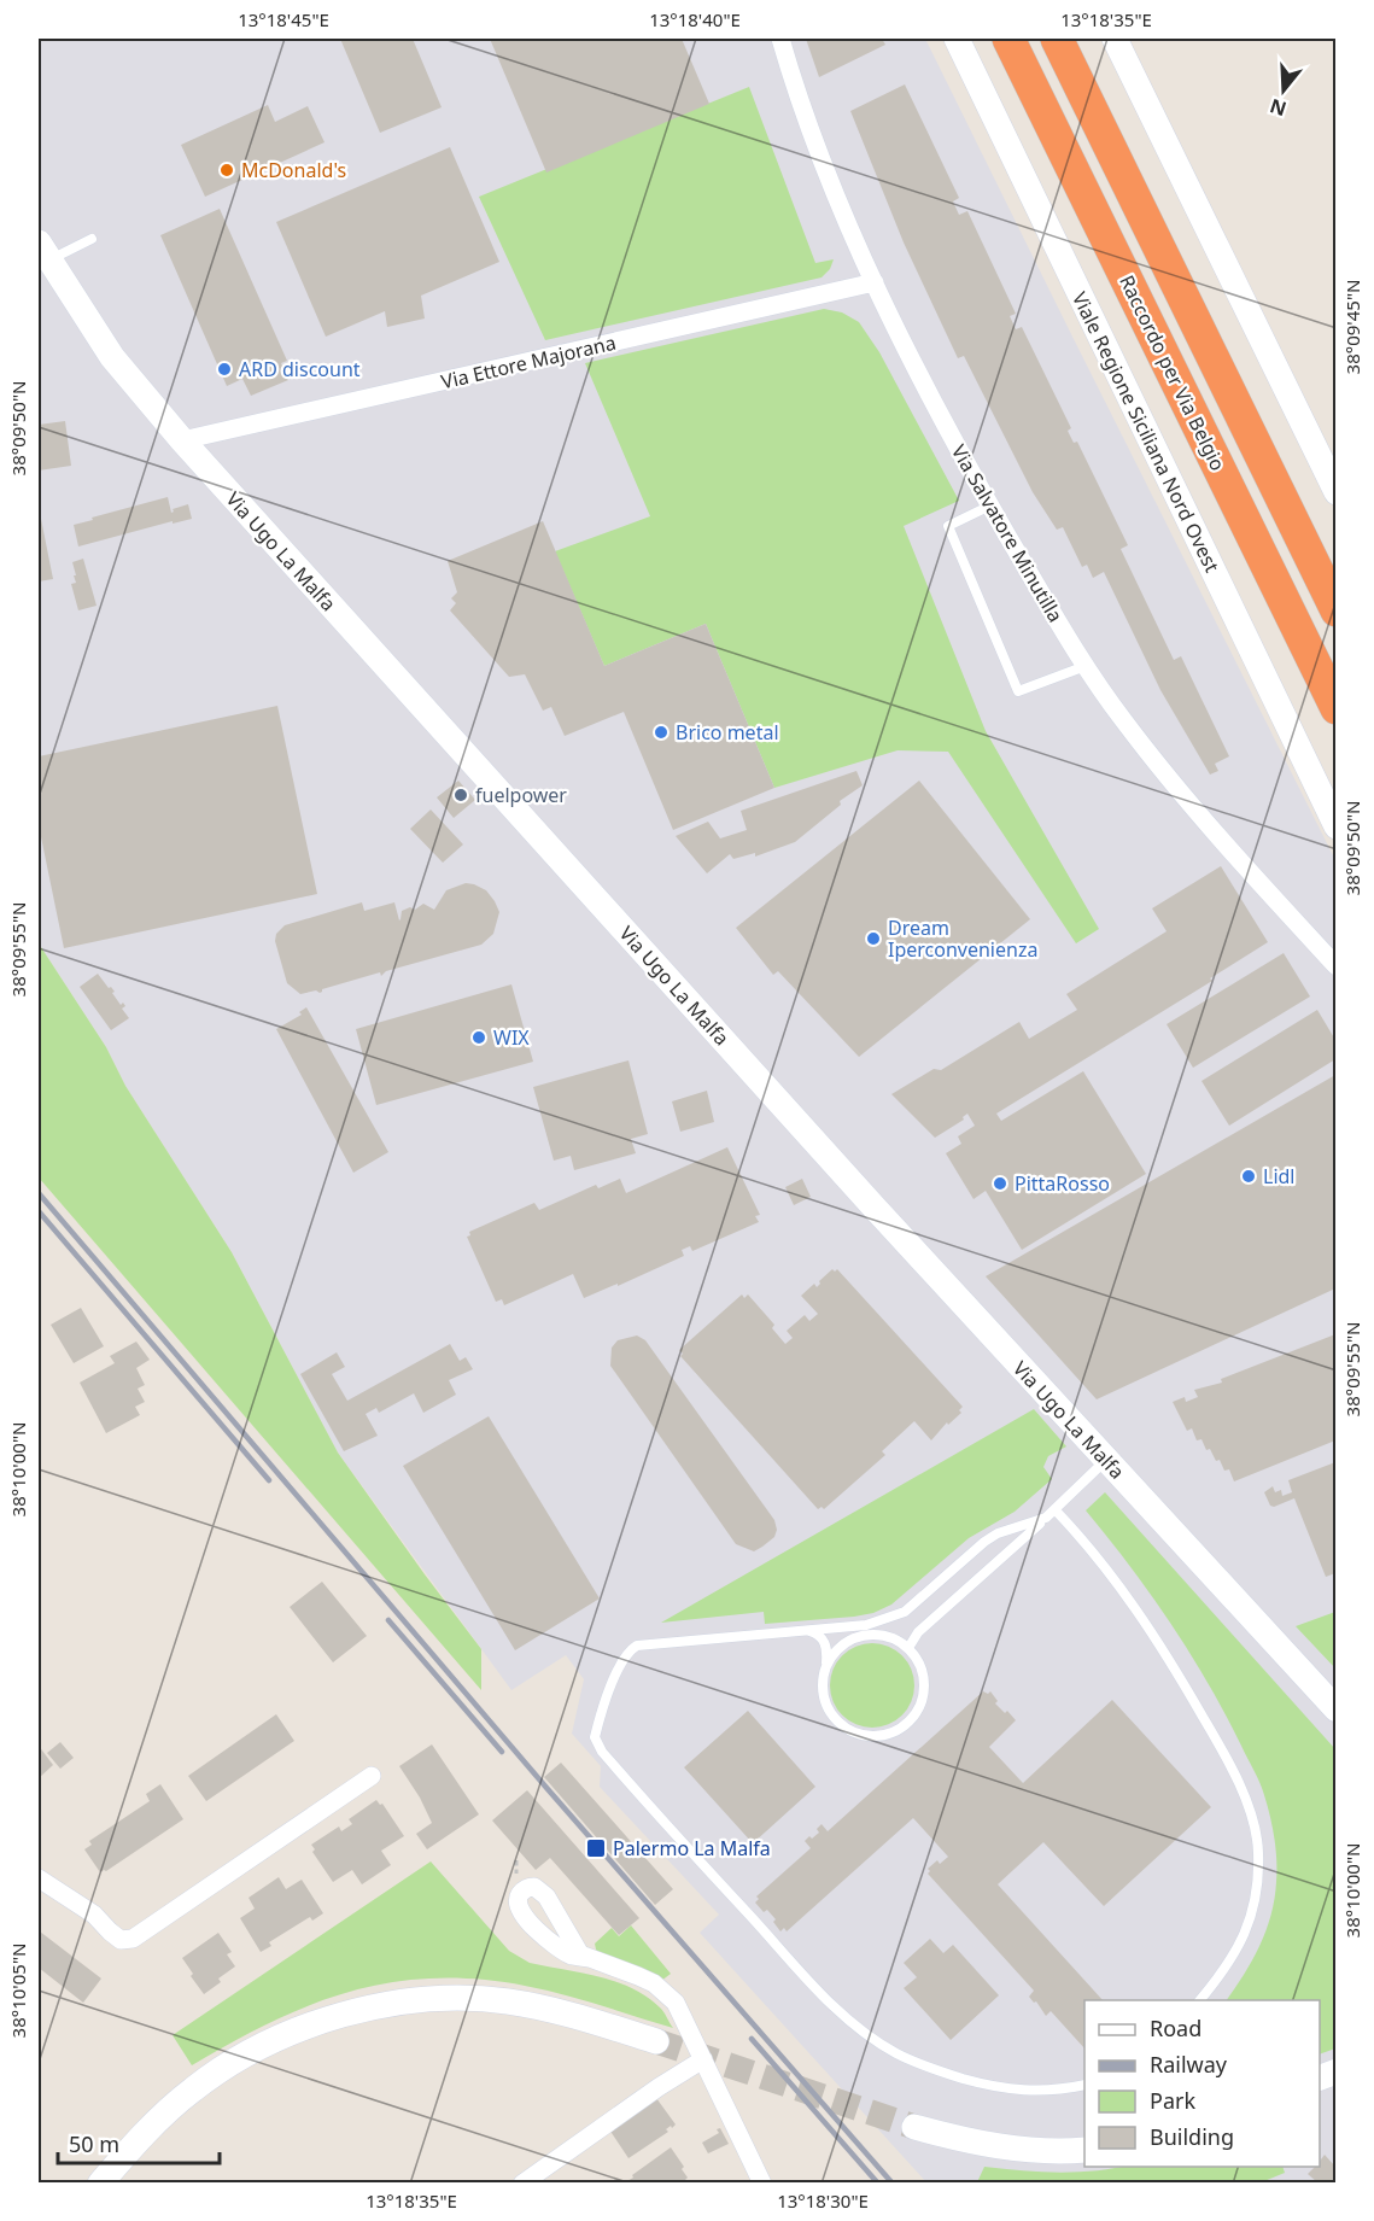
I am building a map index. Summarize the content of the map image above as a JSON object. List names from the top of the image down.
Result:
{
  "streets": {
    "highway": ["Raccordo per Via Belgio"],
    "street": [
      "Via Ettore Majorana",
      "Viale Regione Siciliana Nord Ovest",
      "Via Salvatore Minutilla",
      "Via Ugo La Malfa"
    ]
  },
  "crossings": [
    ["Via Ettore Majorana", "Via Salvatore Minutilla"],
    ["Via Ettore Majorana", "Via Ugo La Malfa"]
  ],
  "places": {
    "other": [
      "McDonald's",
      "ARD discount",
      "Brico metal",
      "fuelpower",
      "Dream Iperconvenienza",
      "WIX",
      "Lidl",
      "PittaRosso"
    ],
    "transit": ["Palermo La Malfa"]
  },
  "legend": [
    "Road",
    "Railway",
    "Park",
    "Building"
  ],
  "scale_bar": "50 m",
  "north": "bottom",
  "coordinates": [
    "13°18'45\"E",
    "13°18'40\"E",
    "13°18'35\"E",
    "38°09'45\"N",
    "38°09'50\"N",
    "38°09'55\"N",
    "38°10'00\"N",
    "38°10'05\"N",
    "13°18'30\"E"
  ]
}
